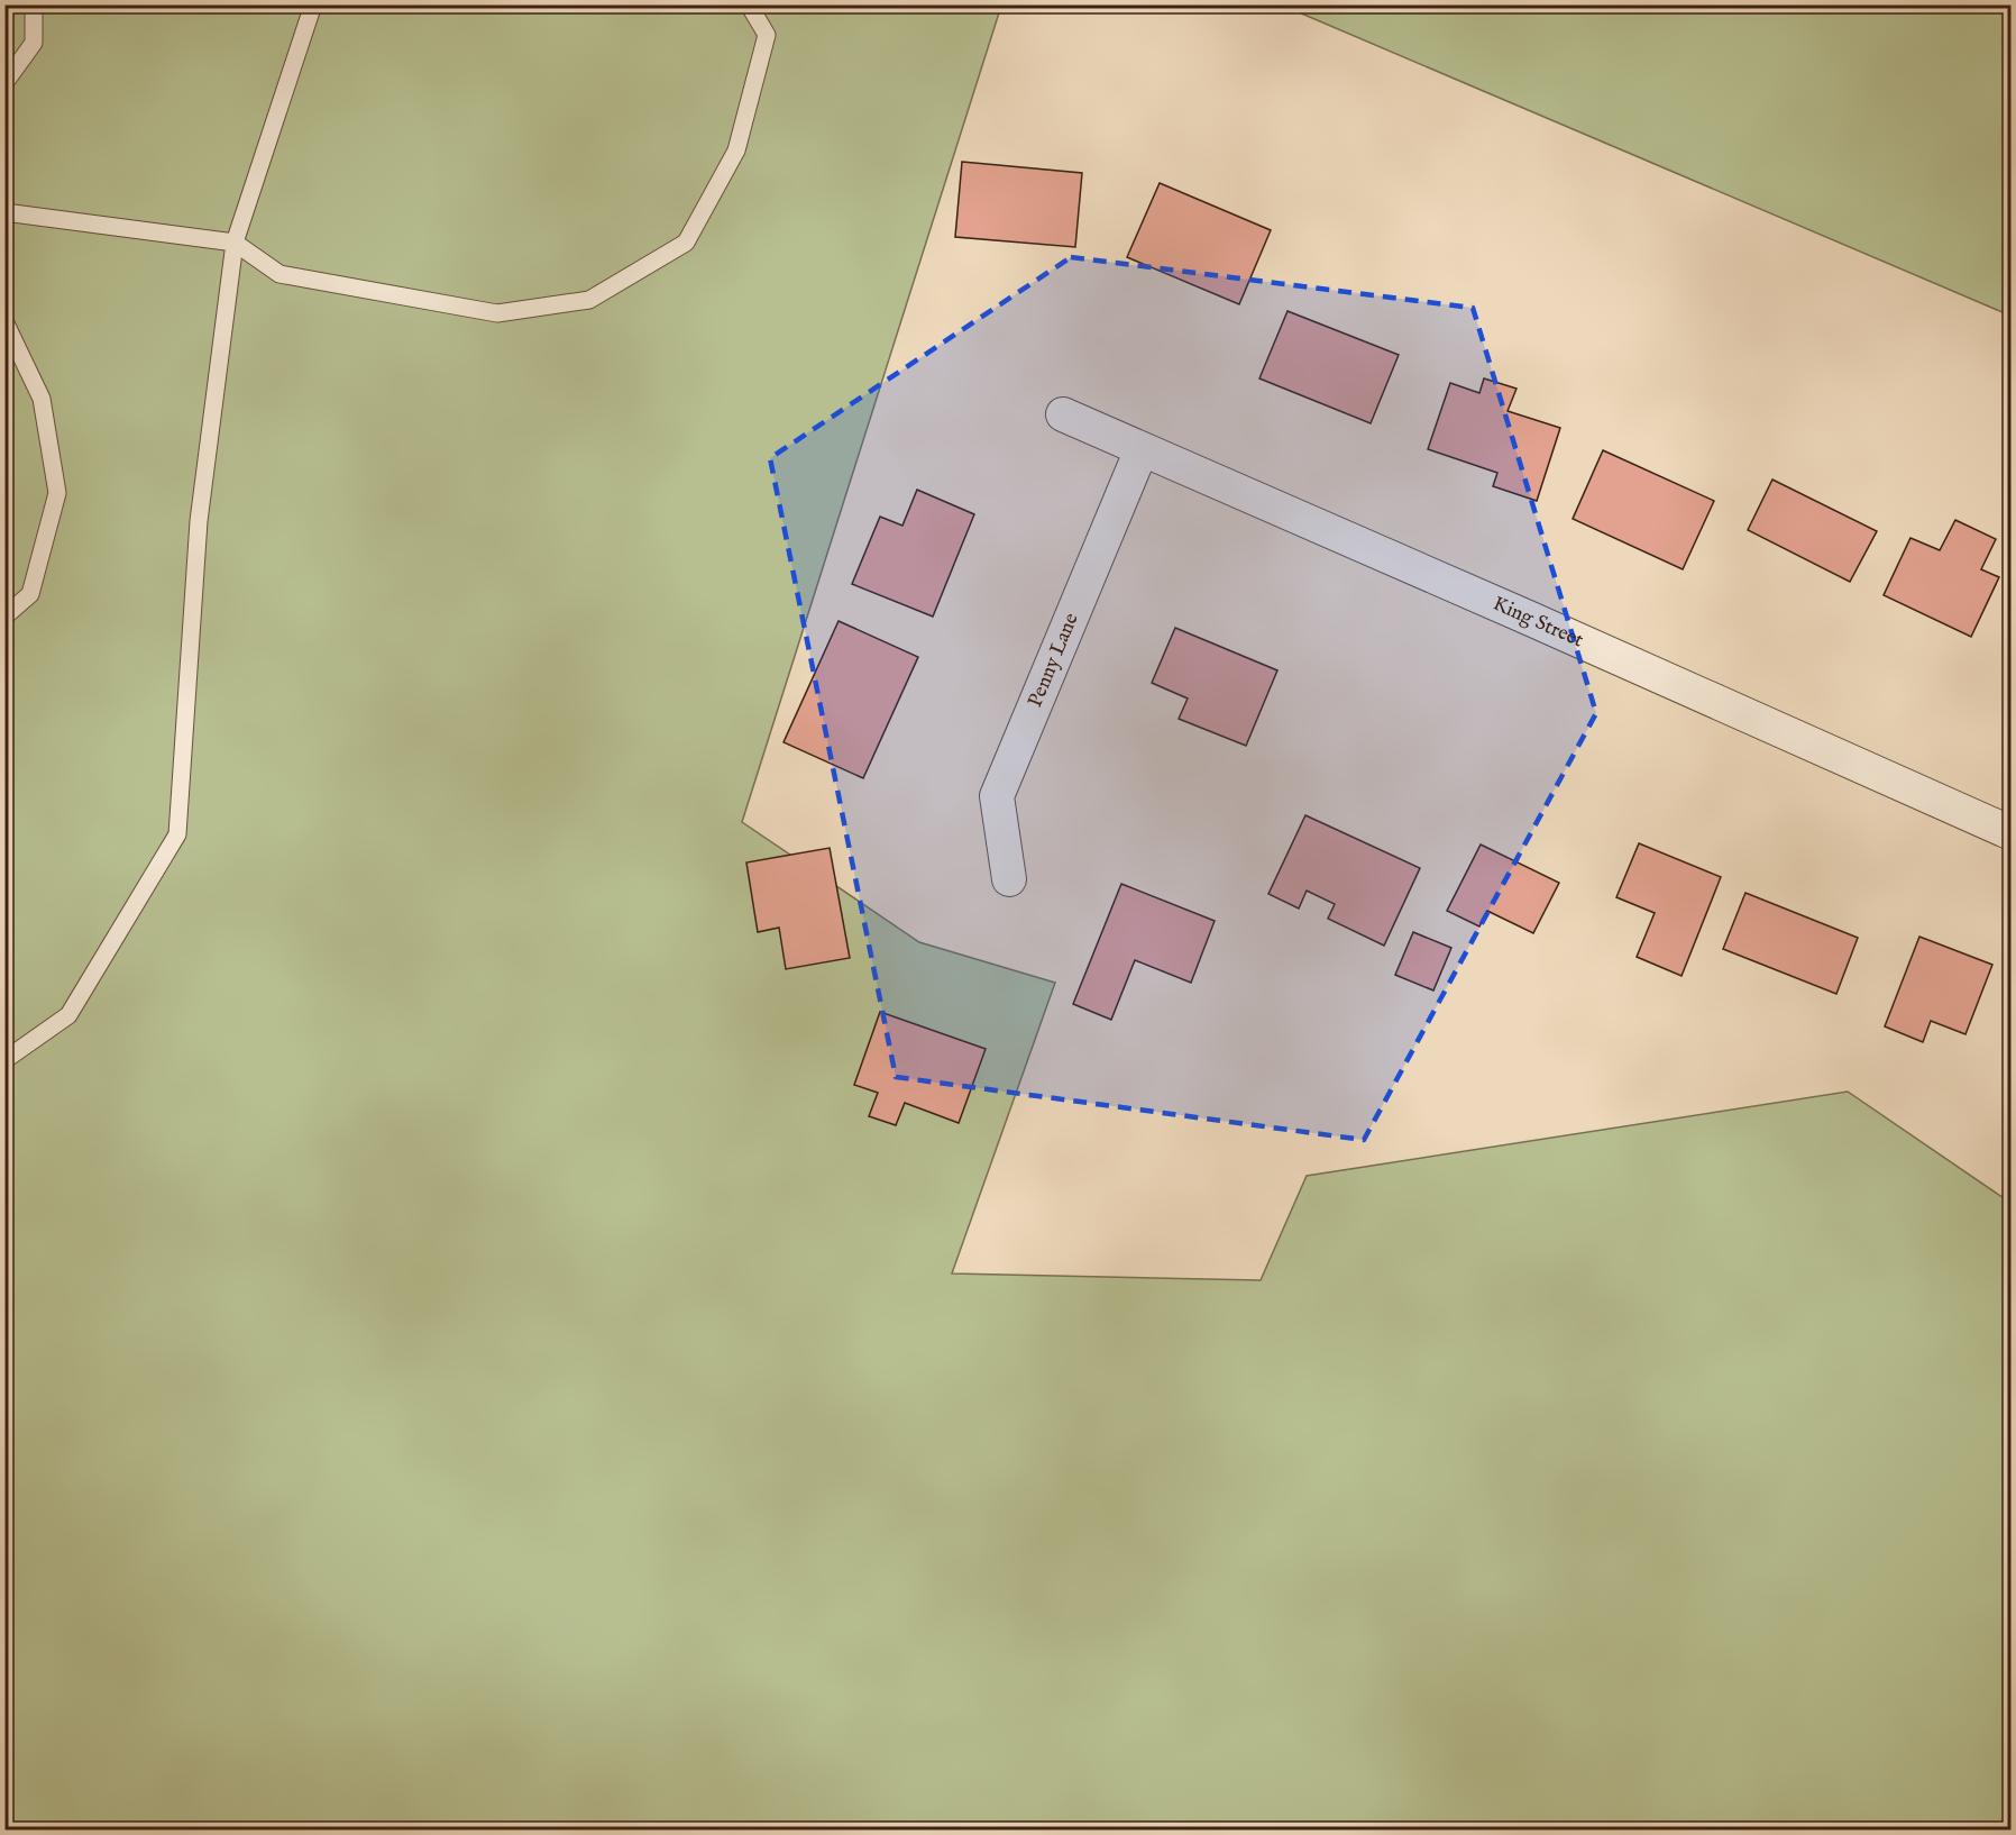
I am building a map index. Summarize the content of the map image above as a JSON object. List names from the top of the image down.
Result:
{
  "streets": {
    "street": ["King Street", "Penny Lane"]
  },
  "crossings": [
    ["King Street", "Penny Lane"]
  ]
}
